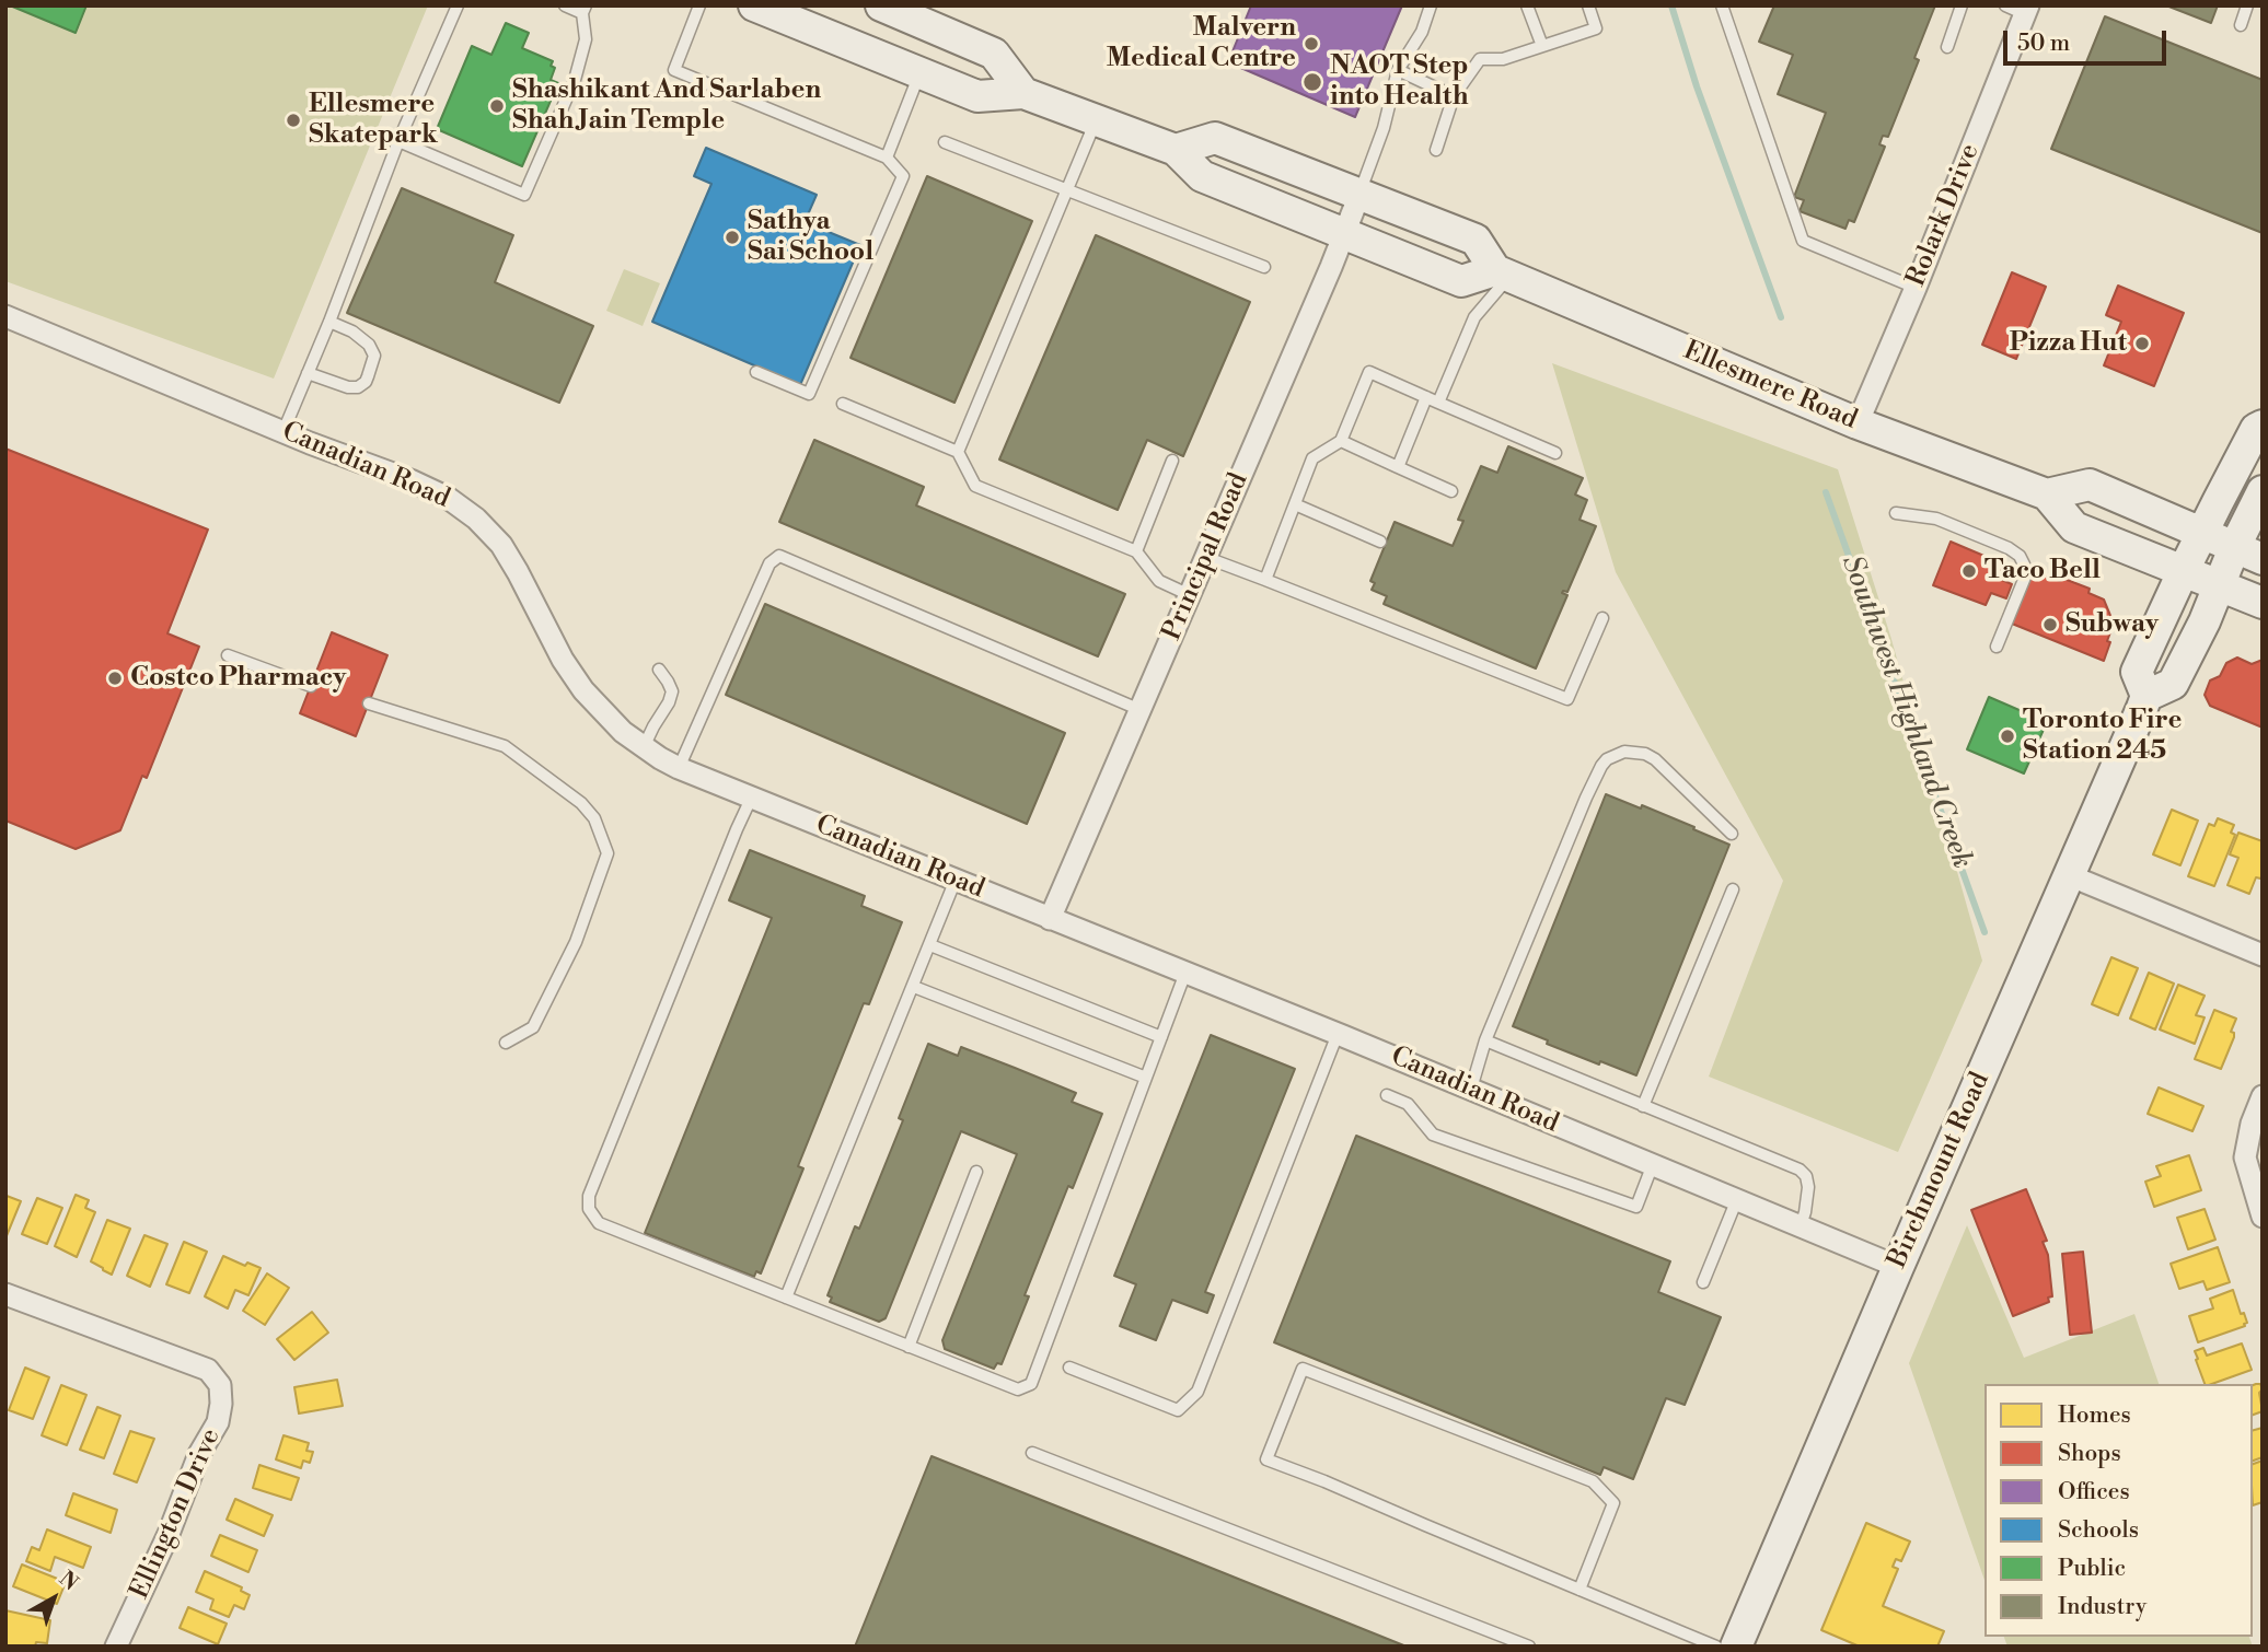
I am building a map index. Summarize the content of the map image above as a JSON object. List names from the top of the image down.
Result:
{
  "streets": {
    "main road": ["Ellesmere Road", "Birchmount Road"],
    "street": [
      "Rolark Drive",
      "Canadian Road",
      "Principal Road",
      "Ellington Drive"
    ]
  },
  "crossings": [
    ["Rolark Drive", "Ellesmere Road"],
    ["Canadian Road", "Principal Road"],
    ["Canadian Road", "Birchmount Road"]
  ],
  "water": ["Southwest Highland Creek"],
  "places": [
    "Malvern Medical Centre",
    "NAOT Step into Health",
    "Shashikant And Sarlaben Shah Jain Temple",
    "Ellesmere Skatepark",
    "Sathya Sai School",
    "Pizza Hut",
    "Taco Bell",
    "Subway",
    "Costco Pharmacy",
    "Toronto Fire Station 245"
  ],
  "legend": [
    "Homes",
    "Shops",
    "Offices",
    "Schools",
    "Public",
    "Industry"
  ],
  "scale_bar": "50 m",
  "north": "top right"
}
